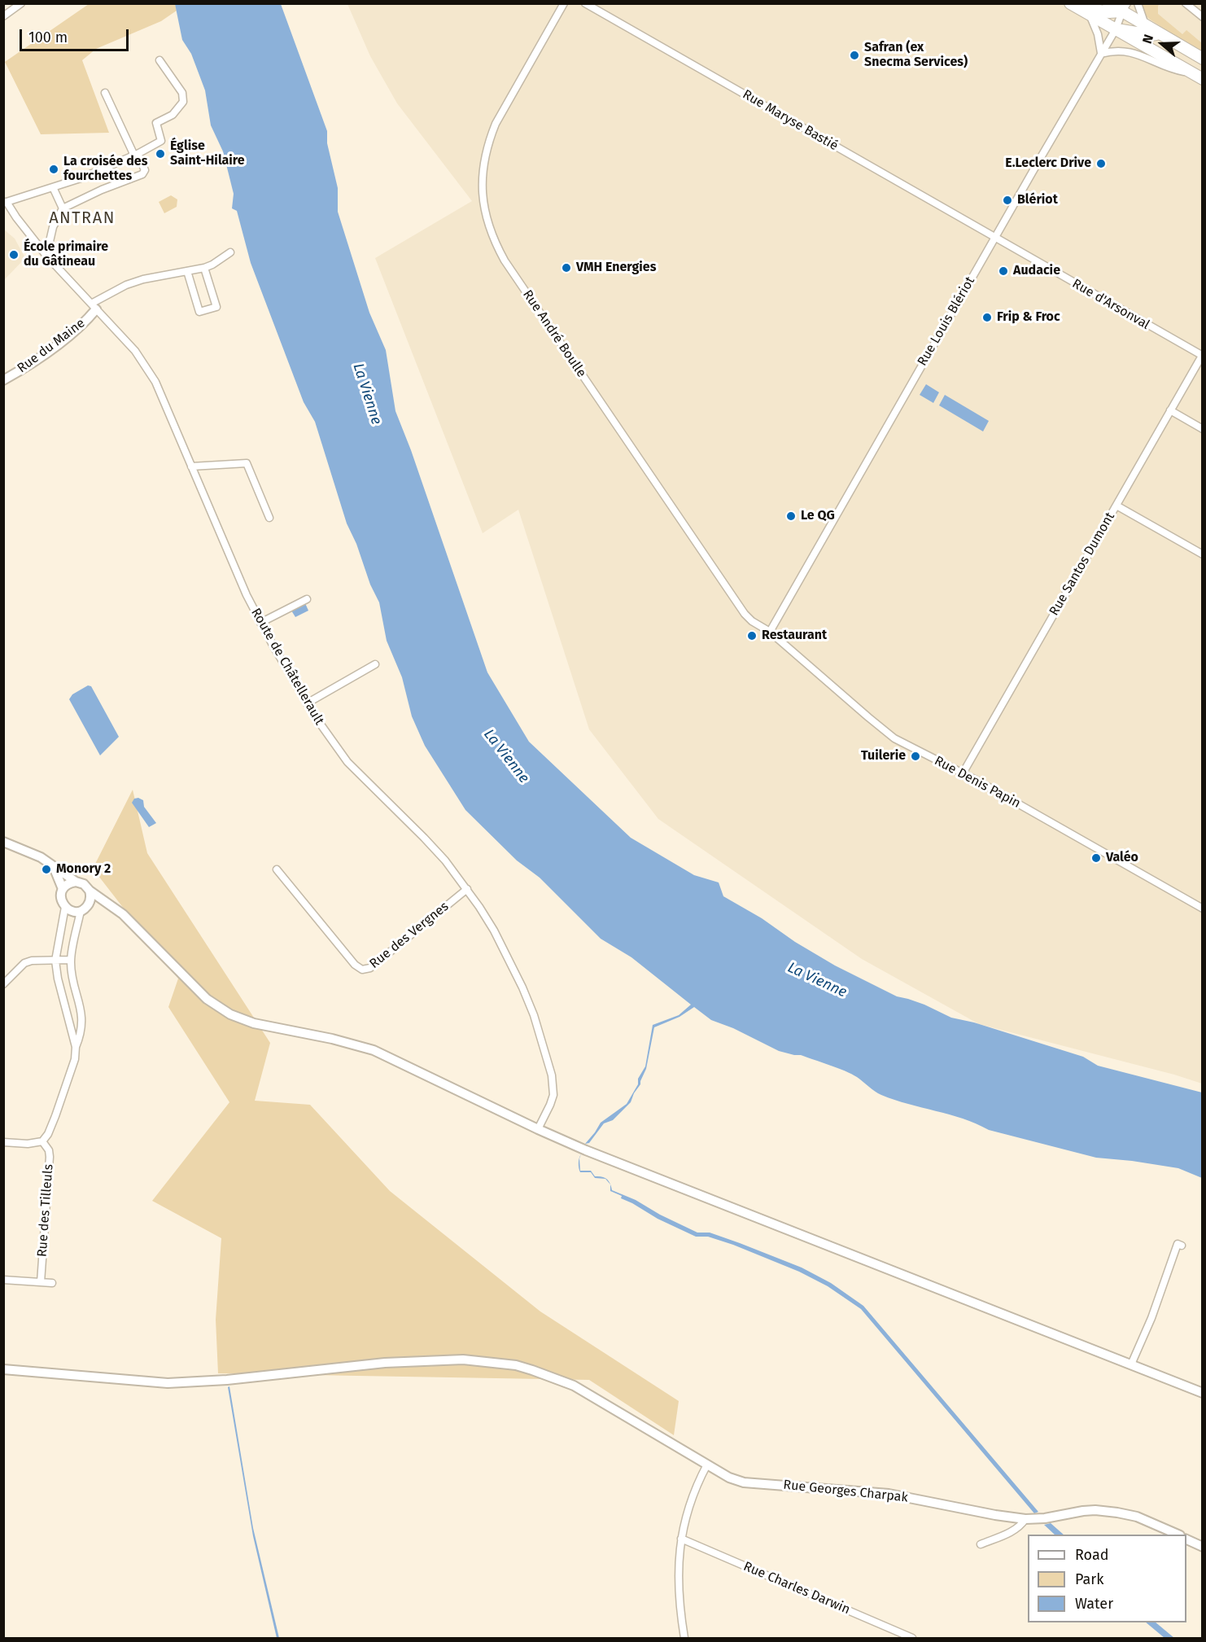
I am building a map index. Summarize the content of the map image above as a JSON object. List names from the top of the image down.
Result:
{
  "streets": {
    "street": [
      "Rue Maryse Bastié",
      "Rue d'Arsonval",
      "Rue Louis Blériot",
      "Rue André Boulle",
      "Rue du Maine",
      "Rue Santos Dumont",
      "Route de Châtellerault",
      "Rue Denis Papin",
      "Rue des Vergnes",
      "Rue des Tilleuls",
      "Rue Georges Charpak",
      "Rue Charles Darwin"
    ]
  },
  "crossings": [
    ["Rue Maryse Bastié", "Rue d'Arsonval"],
    ["Rue Maryse Bastié", "Rue Louis Blériot"],
    ["Rue d'Arsonval", "Rue Louis Blériot"],
    ["Rue d'Arsonval", "Rue Santos Dumont"],
    ["Rue Louis Blériot", "Rue André Boulle"],
    ["Rue Louis Blériot", "Rue Denis Papin"],
    ["Rue André Boulle", "Rue Denis Papin"],
    ["Rue du Maine", "Route de Châtellerault"],
    ["Rue Santos Dumont", "Rue Denis Papin"],
    ["Route de Châtellerault", "Rue des Vergnes"]
  ],
  "districts": ["ANTRAN"],
  "water": ["La Vienne"],
  "places": [
    "Safran (ex Snecma Services)",
    "Église Saint-Hilaire",
    "E.Leclerc Drive",
    "La croisée des fourchettes",
    "Blériot",
    "École primaire du Gâtineau",
    "VMH Energies",
    "Audacie",
    "Frip & Froc",
    "Le QG",
    "Restaurant",
    "Tuilerie",
    "Valéo",
    "Monory 2"
  ],
  "legend": ["Road", "Park", "Water"],
  "scale_bar": "100 m",
  "north": "left"
}
